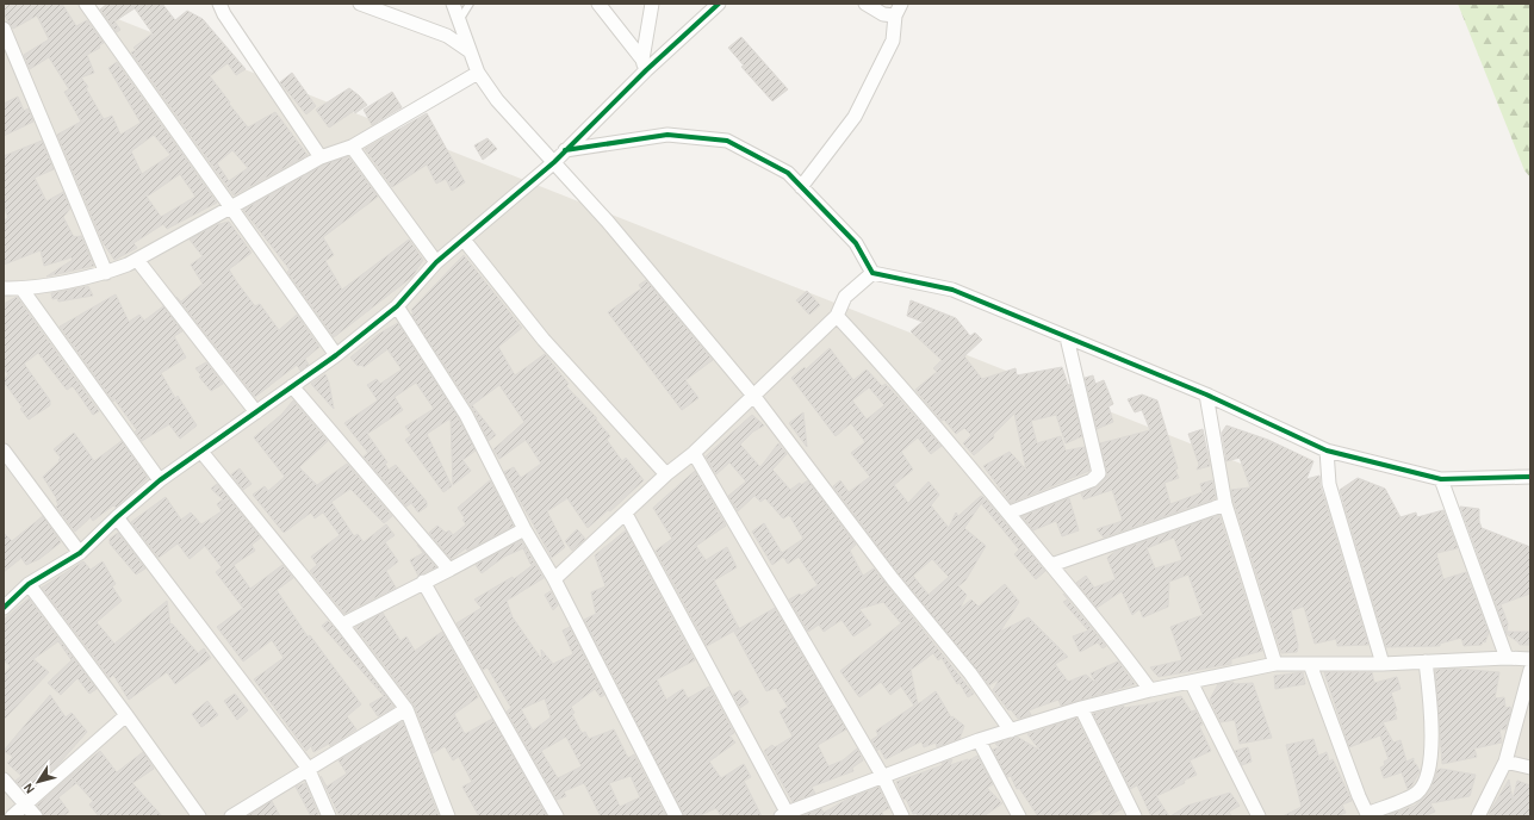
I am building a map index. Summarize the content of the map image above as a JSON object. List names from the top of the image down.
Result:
{
  "north": "bottom left"
}
